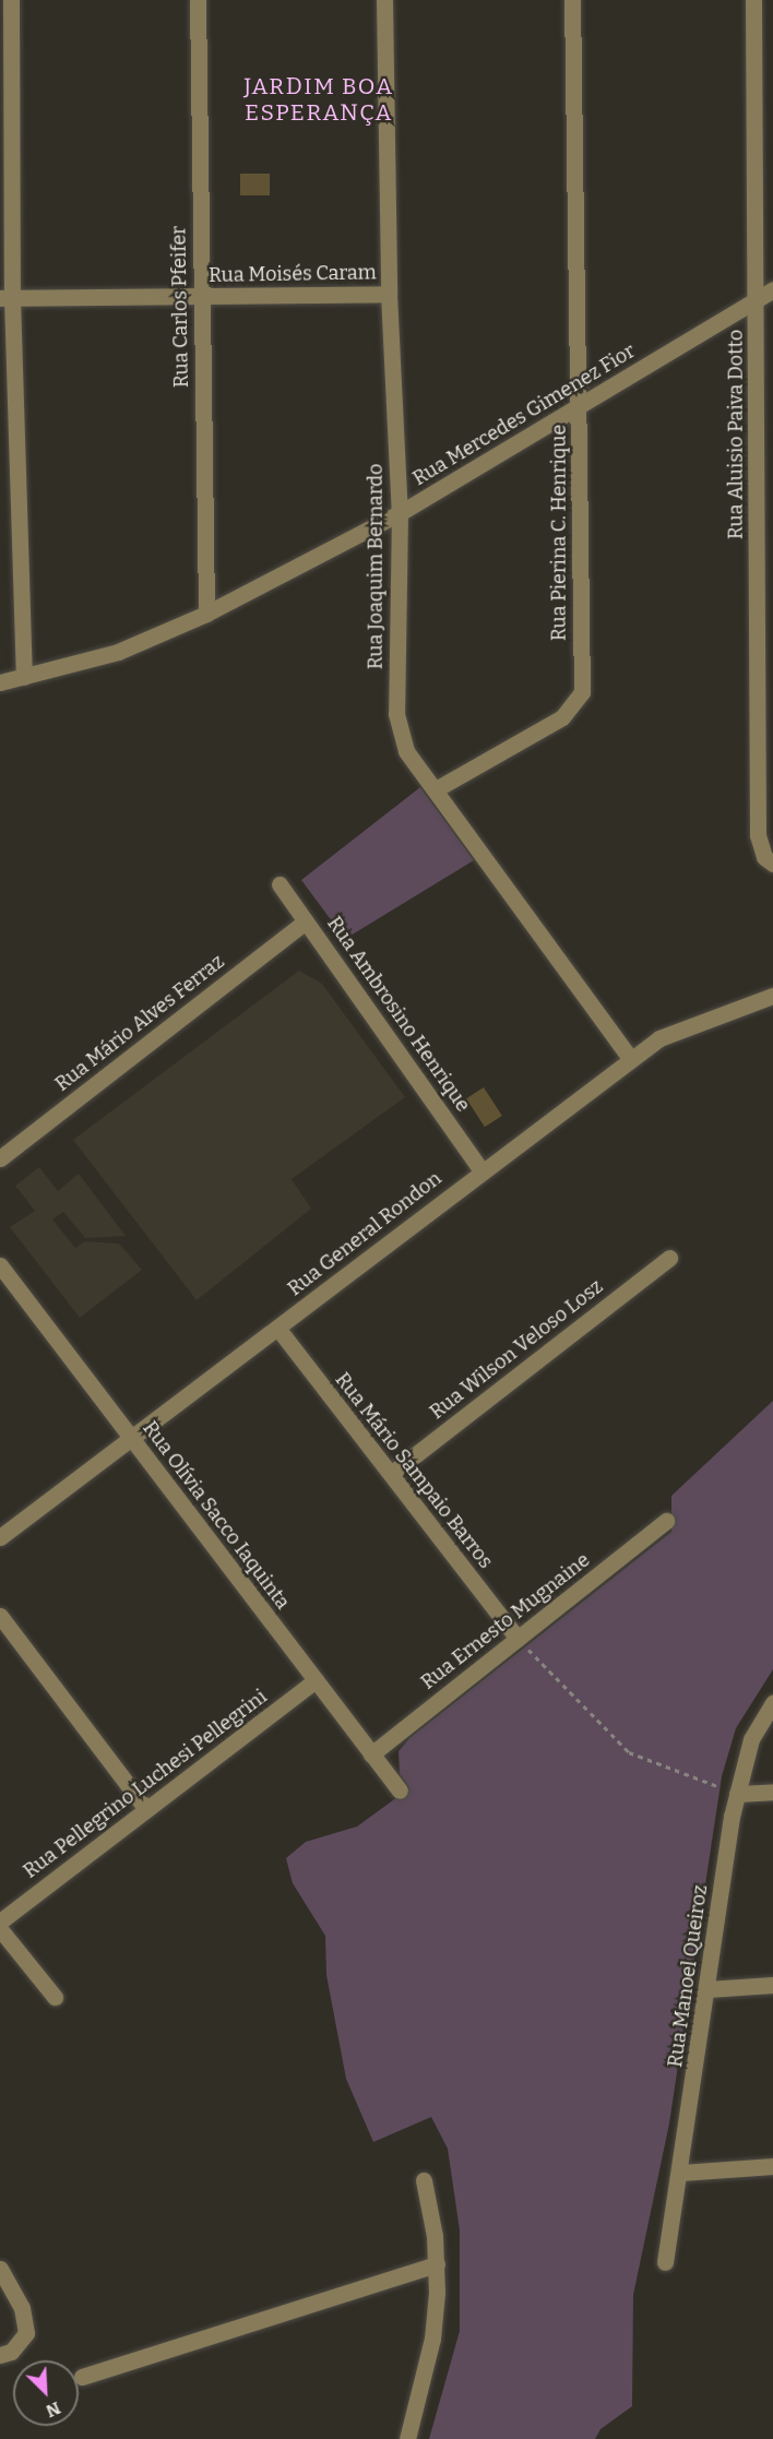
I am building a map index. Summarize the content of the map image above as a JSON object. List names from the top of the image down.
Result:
{
  "streets": {
    "street": [
      "Rua Moisés Caram",
      "Rua Carlos Pfeifer",
      "Rua Mercedes Gimenez Fior",
      "Rua Aluisio Paiva Dotto",
      "Rua Pierina C. Henrique",
      "Rua Joaquim Bernardo",
      "Rua Ambrosino Henrique",
      "Rua Mário Alves Ferraz",
      "Rua General Rondon",
      "Rua Wilson Veloso Losz",
      "Rua Mário Sampaio Barros",
      "Rua Olívia Sacco Iaquinta",
      "Rua Ernesto Mugnaine",
      "Rua Pellegrino Luchesi Pellegrini",
      "Rua Manoel Queiroz"
    ]
  },
  "crossings": [
    ["Rua Moisés Caram", "Rua Carlos Pfeifer"],
    ["Rua Moisés Caram", "Rua Joaquim Bernardo"],
    ["Rua Carlos Pfeifer", "Rua Mercedes Gimenez Fior"],
    ["Rua Mercedes Gimenez Fior", "Rua Aluisio Paiva Dotto"],
    ["Rua Mercedes Gimenez Fior", "Rua Pierina C. Henrique"],
    ["Rua Mercedes Gimenez Fior", "Rua Joaquim Bernardo"],
    ["Rua Pierina C. Henrique", "Rua Joaquim Bernardo"],
    ["Rua Joaquim Bernardo", "Rua General Rondon"],
    ["Rua Ambrosino Henrique", "Rua Mário Alves Ferraz"],
    ["Rua Ambrosino Henrique", "Rua General Rondon"],
    ["Rua General Rondon", "Rua Mário Sampaio Barros"],
    ["Rua General Rondon", "Rua Olívia Sacco Iaquinta"],
    ["Rua Wilson Veloso Losz", "Rua Mário Sampaio Barros"],
    ["Rua Mário Sampaio Barros", "Rua Ernesto Mugnaine"],
    ["Rua Olívia Sacco Iaquinta", "Rua Ernesto Mugnaine"],
    ["Rua Olívia Sacco Iaquinta", "Rua Pellegrino Luchesi Pellegrini"]
  ],
  "districts": ["JARDIM BOA ESPERANÇA"],
  "north": "bottom right"
}
